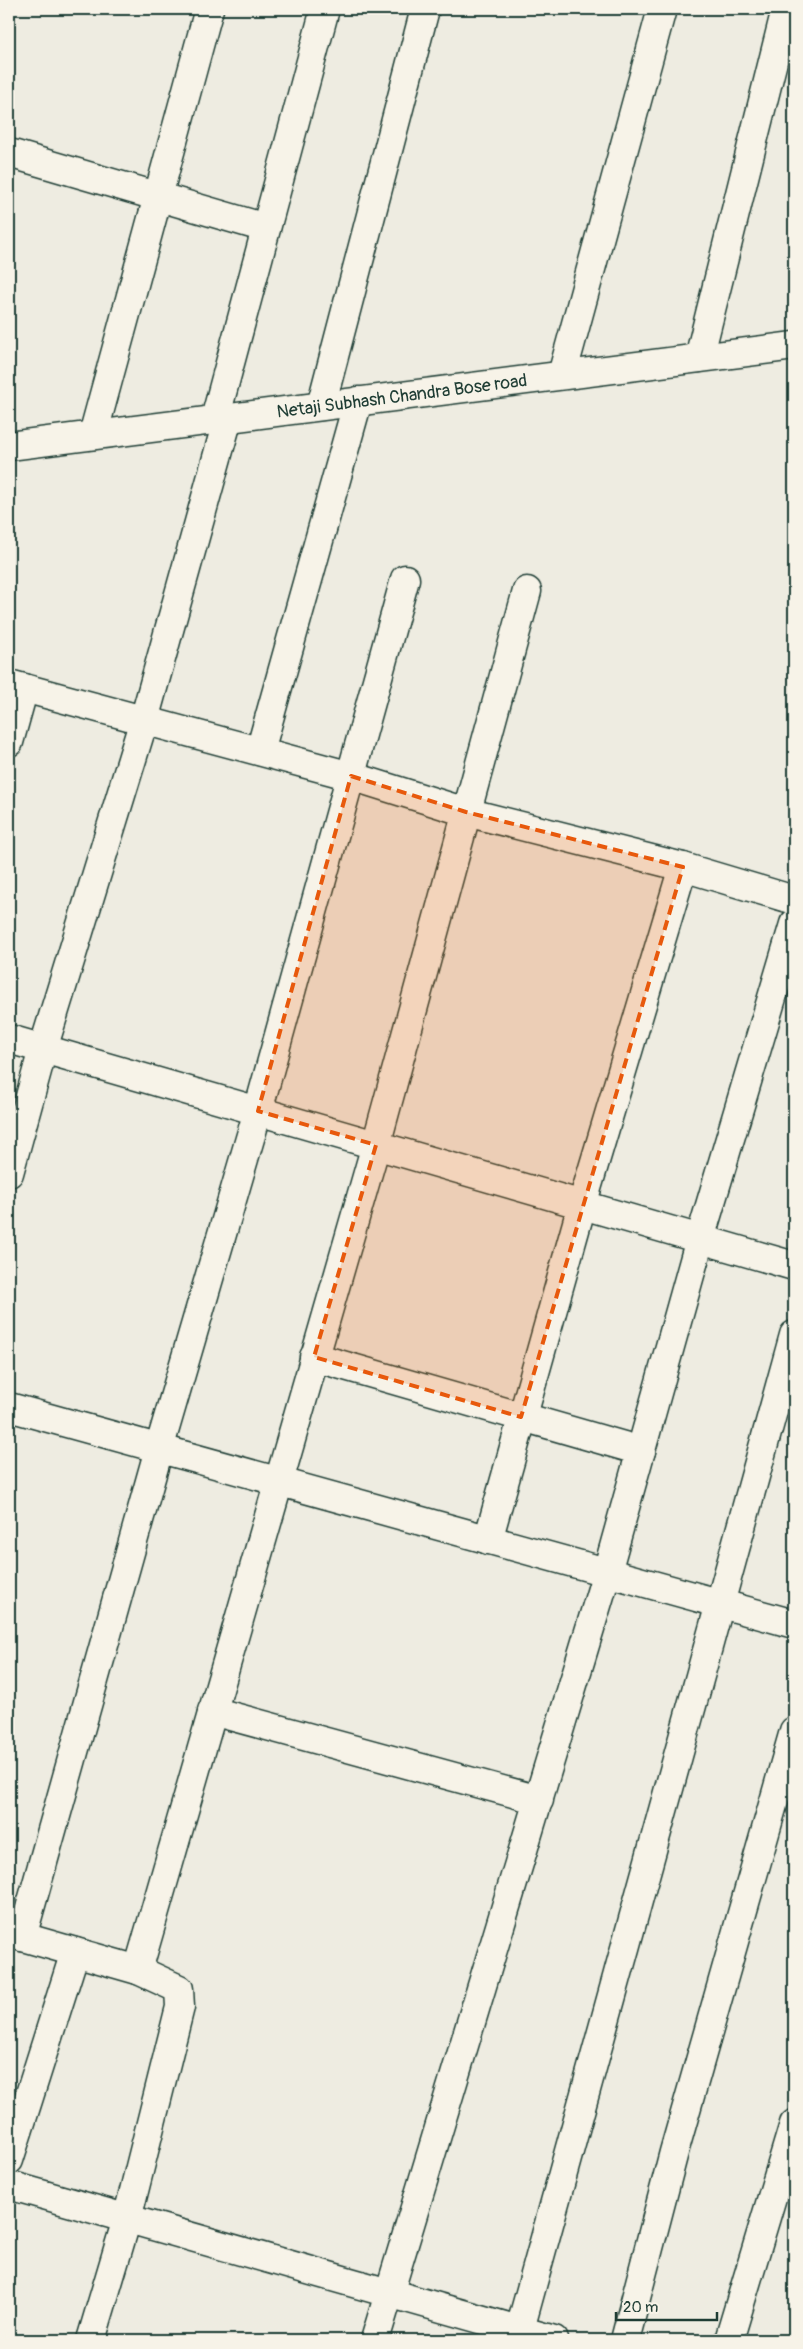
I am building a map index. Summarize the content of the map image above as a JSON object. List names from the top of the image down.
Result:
{
  "streets": {
    "street": ["Netaji Subhash Chandra Bose road"]
  },
  "scale_bar": "20 m"
}
